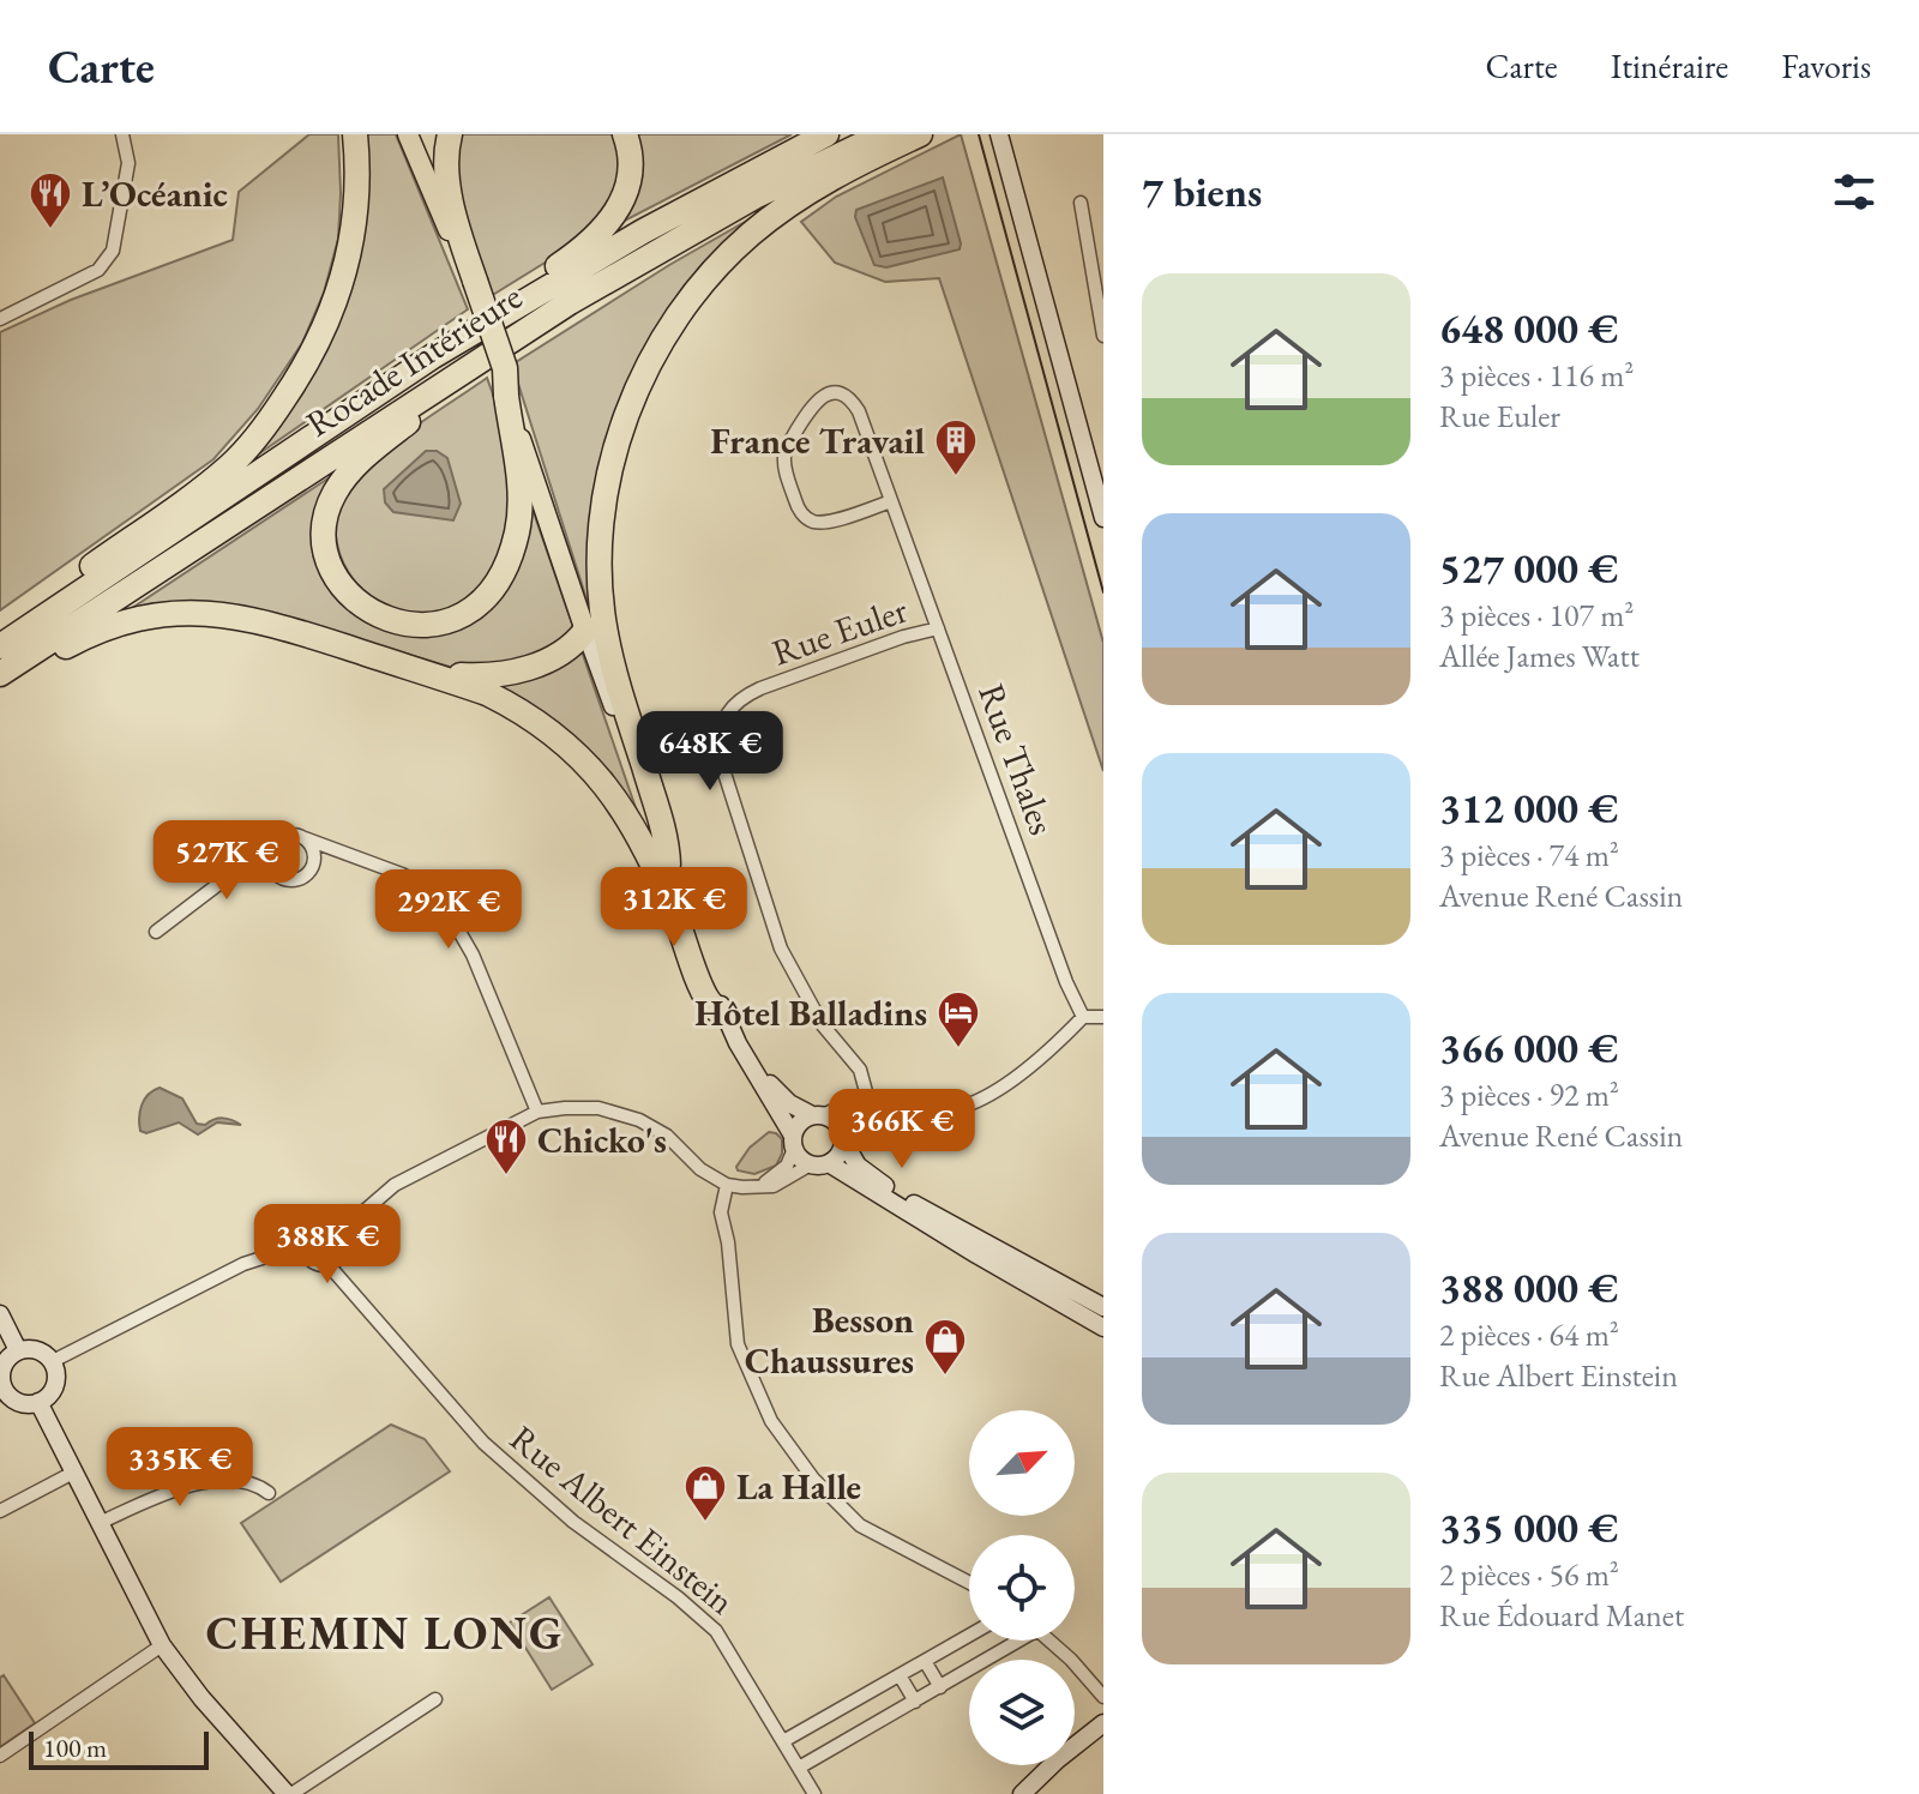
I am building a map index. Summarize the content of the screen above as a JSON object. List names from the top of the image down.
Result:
{
  "streets": {
    "highway": ["Rocade Intérieure"],
    "street": ["Rue Euler", "Rue Thales", "Rue Albert Einstein"]
  },
  "crossings": [
    ["Rue Euler", "Rue Thales"]
  ],
  "districts": ["CHEMIN LONG"],
  "places": {
    "restaurant": ["L’Océanic", "Chicko's"],
    "building": ["France Travail"],
    "hotel": ["Hôtel Balladins"],
    "shop": ["Besson Chaussures", "La Halle"]
  },
  "scale_bar": "100 m",
  "north": "top right",
  "page": {
    "header": "Carte",
    "nav": ["Carte", "Itinéraire", "Favoris"],
    "heading": "7 biens",
    "list": [
      {
        "name": "648 000 €",
        "note": "3 pièces · 116 m² · Rue Euler"
      },
      {
        "name": "527 000 €",
        "note": "3 pièces · 107 m² · Allée James Watt"
      },
      {
        "name": "312 000 €",
        "note": "3 pièces · 74 m² · Avenue René Cassin"
      },
      {
        "name": "366 000 €",
        "note": "3 pièces · 92 m² · Avenue René Cassin"
      },
      {
        "name": "388 000 €",
        "note": "2 pièces · 64 m² · Rue Albert Einstein"
      },
      {
        "name": "335 000 €",
        "note": "2 pièces · 56 m² · Rue Édouard Manet"
      }
    ],
    "price": [
      "648K €",
      "527K €",
      "312K €",
      "292K €",
      "366K €",
      "388K €",
      "335K €"
    ],
    "scale": "100 m"
  }
}
